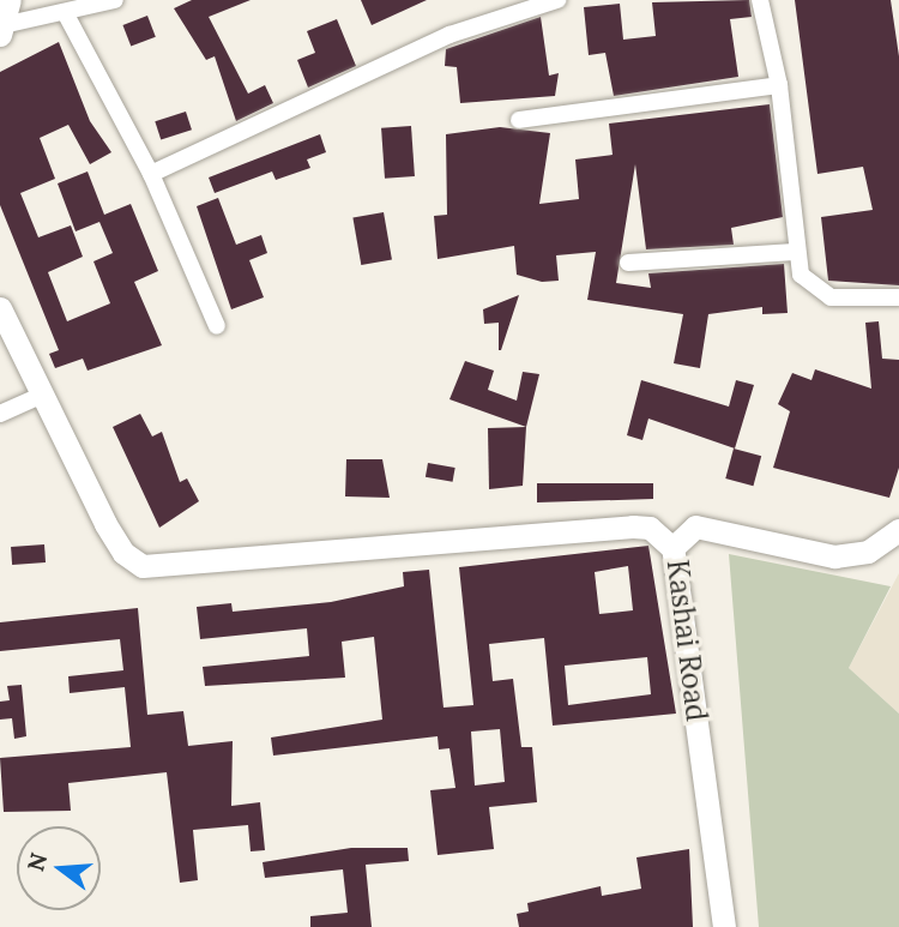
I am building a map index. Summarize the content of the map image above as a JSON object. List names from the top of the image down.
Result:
{
  "streets": {
    "street": ["Kashai Road"]
  },
  "north": "left"
}
